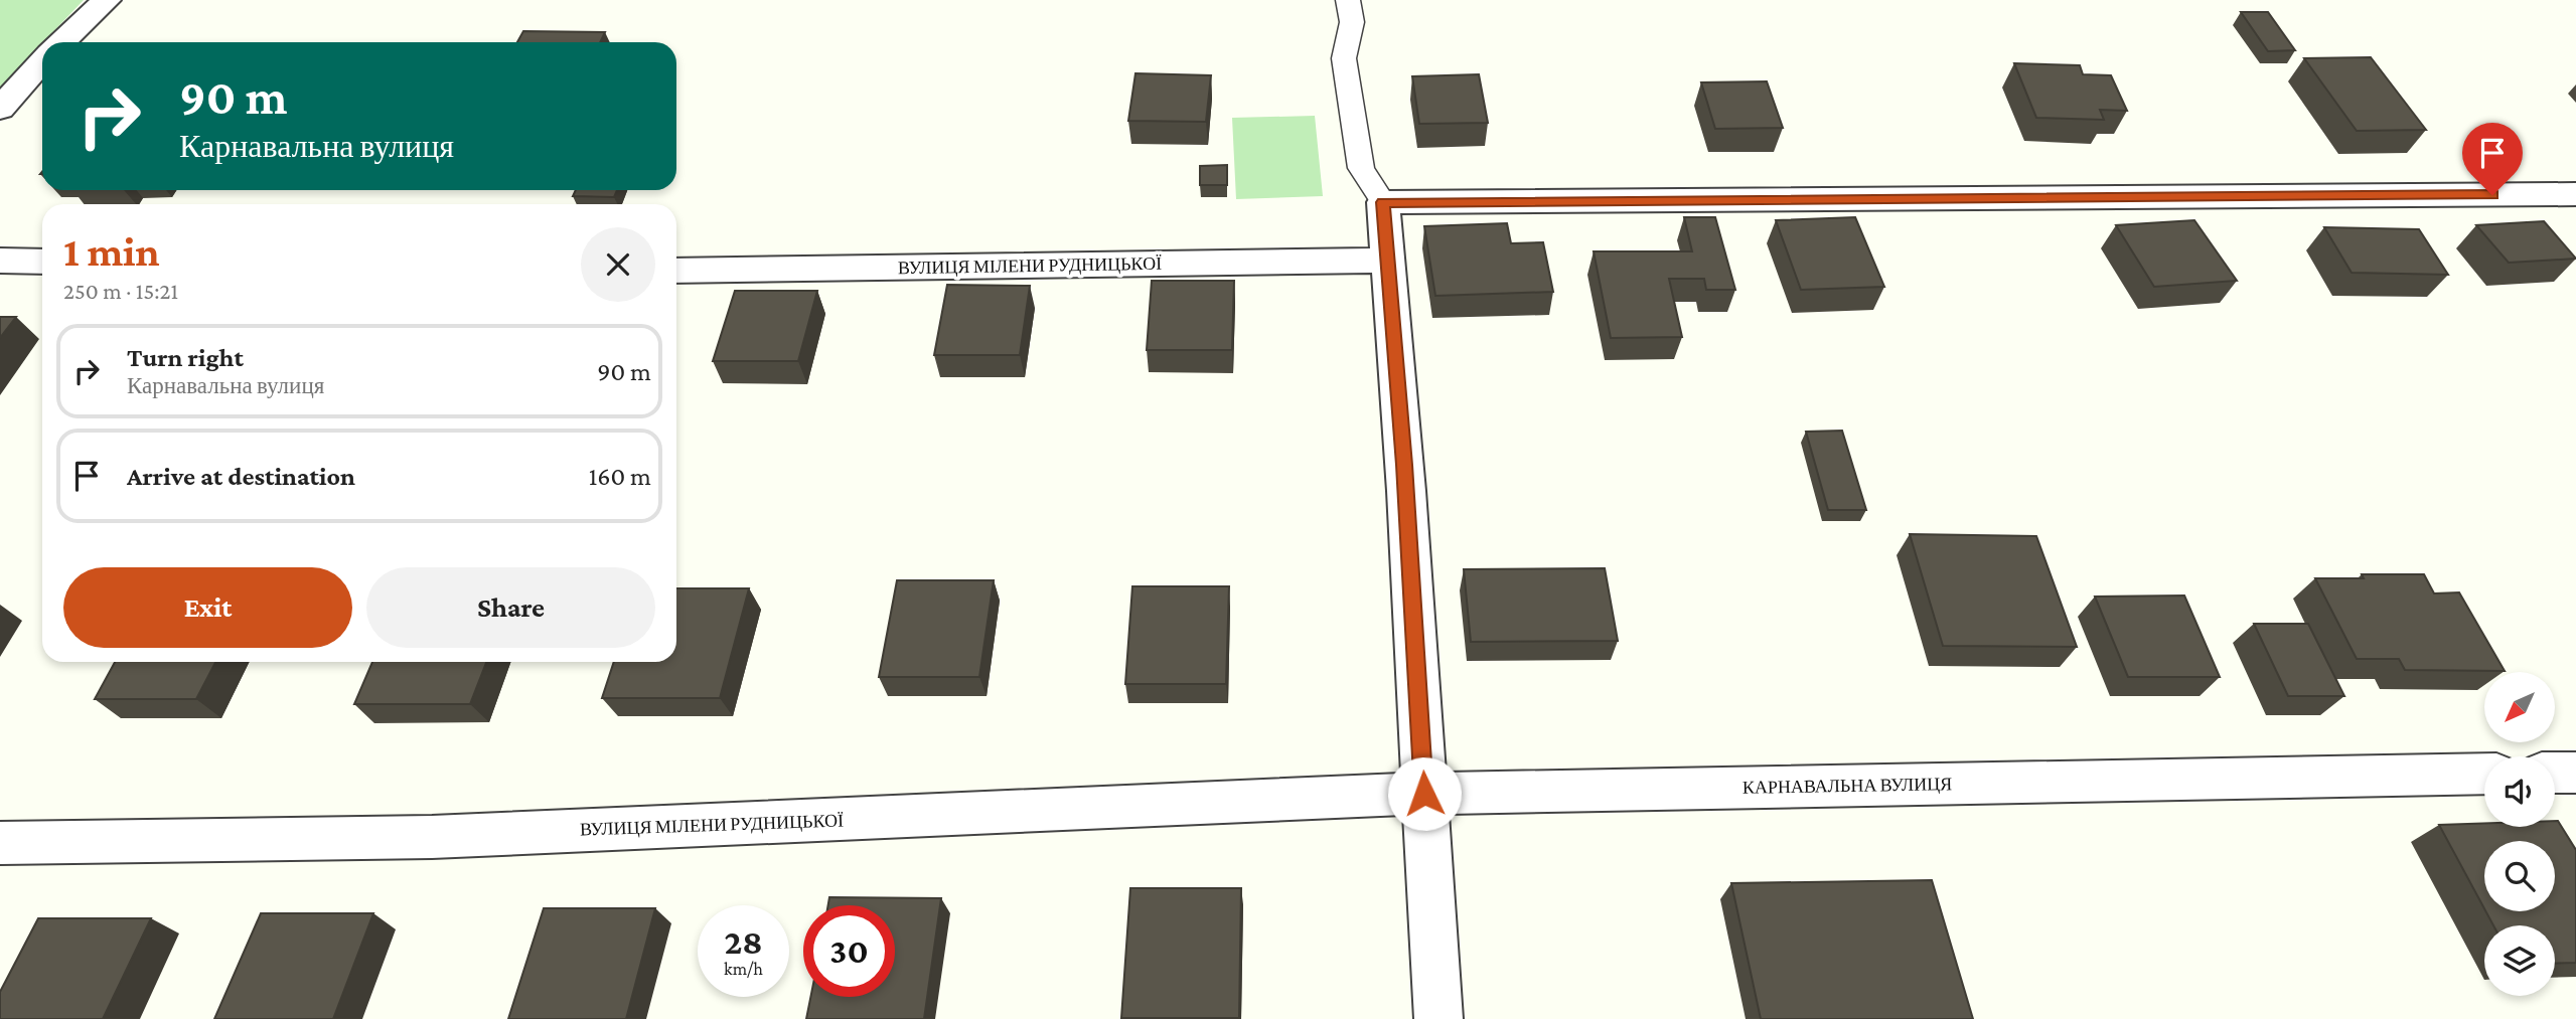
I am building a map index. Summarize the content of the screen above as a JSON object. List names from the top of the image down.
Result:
{
  "streets": {
    "street": ["ВУЛИЦЯ МІЛЕНИ РУДНИЦЬКОЇ", "КАРНАВАЛЬНА ВУЛИЦЯ"]
  },
  "crossings": [
    ["ВУЛИЦЯ МІЛЕНИ РУДНИЦЬКОЇ", "КАРНАВАЛЬНА ВУЛИЦЯ"]
  ],
  "north": "bottom left",
  "page": {
    "turn": ["90 m", "Карнавальна вулиця"],
    "heading": ["1 min", "250 m · 15:21"],
    "list": [
      {
        "name": "Turn right",
        "note": "Карнавальна вулиця",
        "value": "90 m"
      },
      {
        "name": "Arrive at destination",
        "value": "160 m"
      }
    ],
    "buttons": ["Exit", "Share"],
    "speed": "28 km/h",
    "limit": "30"
  }
}
